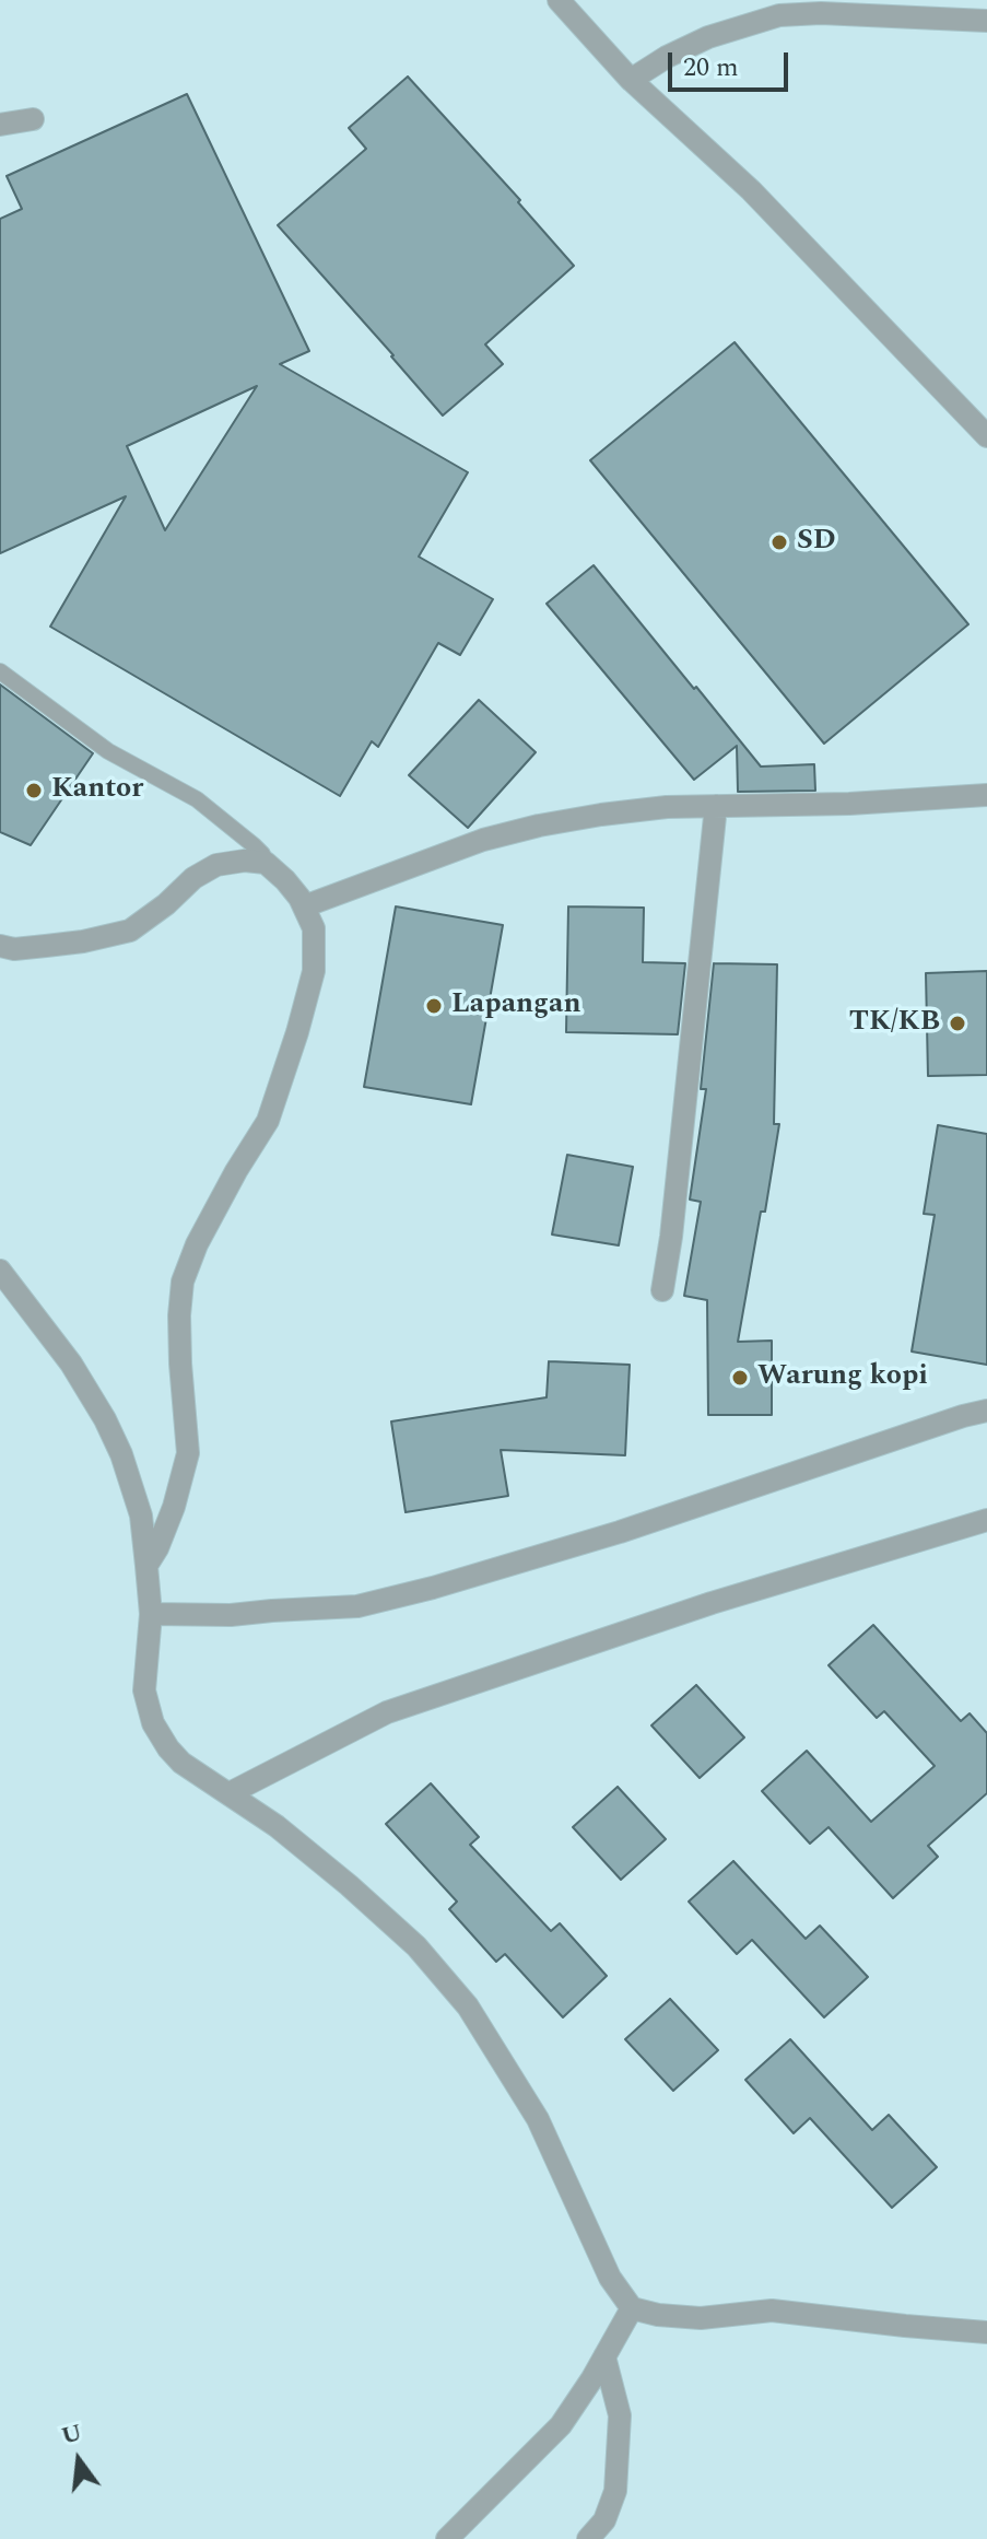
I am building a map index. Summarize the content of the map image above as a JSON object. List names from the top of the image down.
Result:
{
  "places": [
    "SD",
    "Kantor",
    "Lapangan",
    "TK/KB",
    "Warung kopi"
  ],
  "scale_bar": "20 m",
  "north": "top"
}
